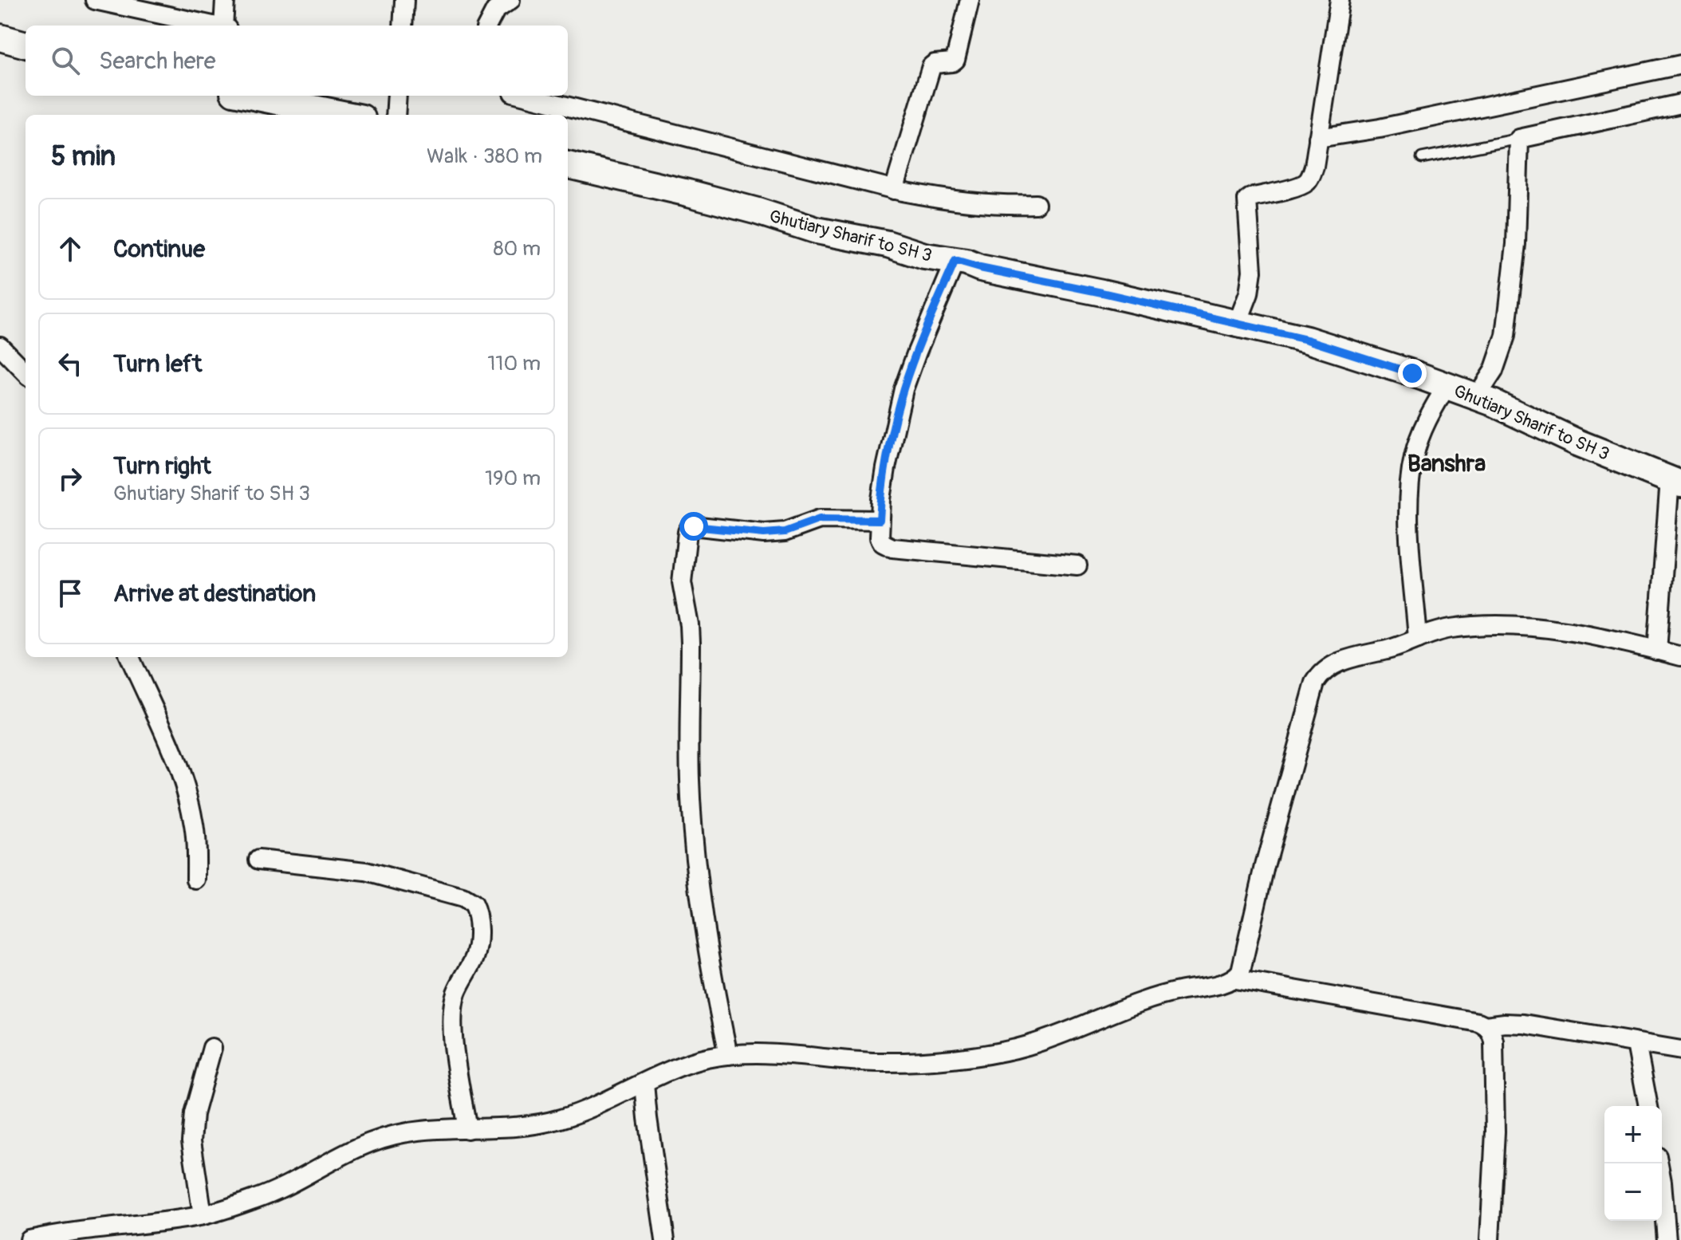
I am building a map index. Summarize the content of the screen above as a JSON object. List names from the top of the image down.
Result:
{
  "streets": {
    "main road": ["Ghutiary Sharif to SH 3"]
  },
  "districts": ["Banshra"],
  "page": {
    "search": "Search here",
    "heading": ["5 min", "Walk · 380 m"],
    "list": [
      ["Continue", "80 m"],
      ["Turn left", "110 m"],
      ["Turn right", "Ghutiary Sharif to SH 3", "190 m"],
      "Arrive at destination"
    ],
    "map_buttons": ["+", "−"]
  }
}
